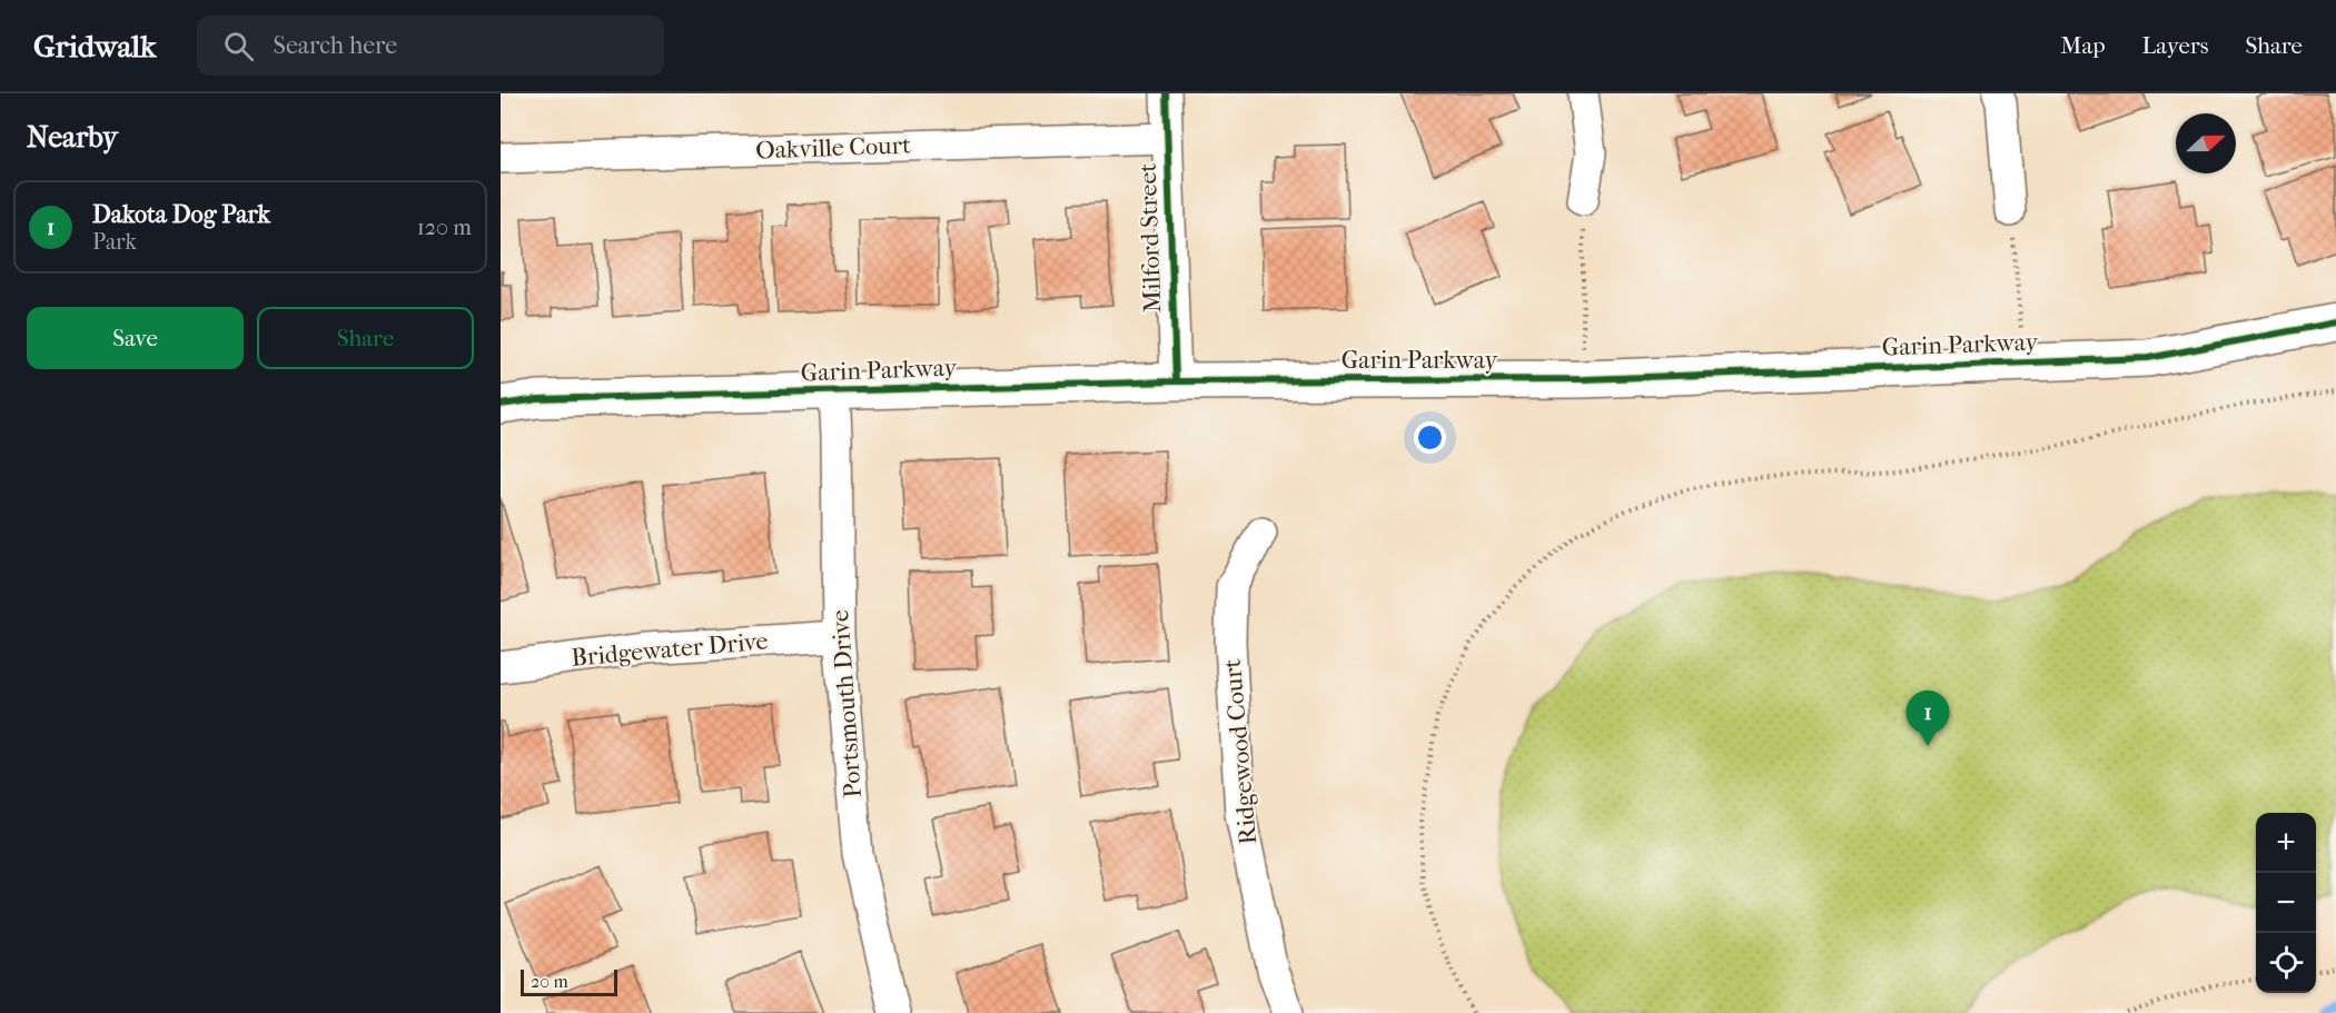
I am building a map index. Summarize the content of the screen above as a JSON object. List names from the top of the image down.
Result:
{
  "streets": {
    "street": [
      "Oakville Court",
      "Milford Street",
      "Garin Parkway",
      "Bridgewater Drive",
      "Portsmouth Drive",
      "Ridgewood Court"
    ]
  },
  "crossings": [
    ["Oakville Court", "Milford Street"],
    ["Milford Street", "Garin Parkway"],
    ["Garin Parkway", "Portsmouth Drive"],
    ["Bridgewater Drive", "Portsmouth Drive"]
  ],
  "scale_bar": "20 m",
  "north": "right",
  "page": {
    "header": "Gridwalk",
    "search": "Search here",
    "nav": ["Map", "Layers", "Share"],
    "heading": "Nearby",
    "list": [
      {
        "mark": "1",
        "name": "Dakota Dog Park",
        "note": "Park",
        "value": "120 m"
      }
    ],
    "buttons": ["Save", "Share"],
    "pins": "1",
    "map_buttons": ["+", "−"],
    "scale": "20 m"
  }
}
